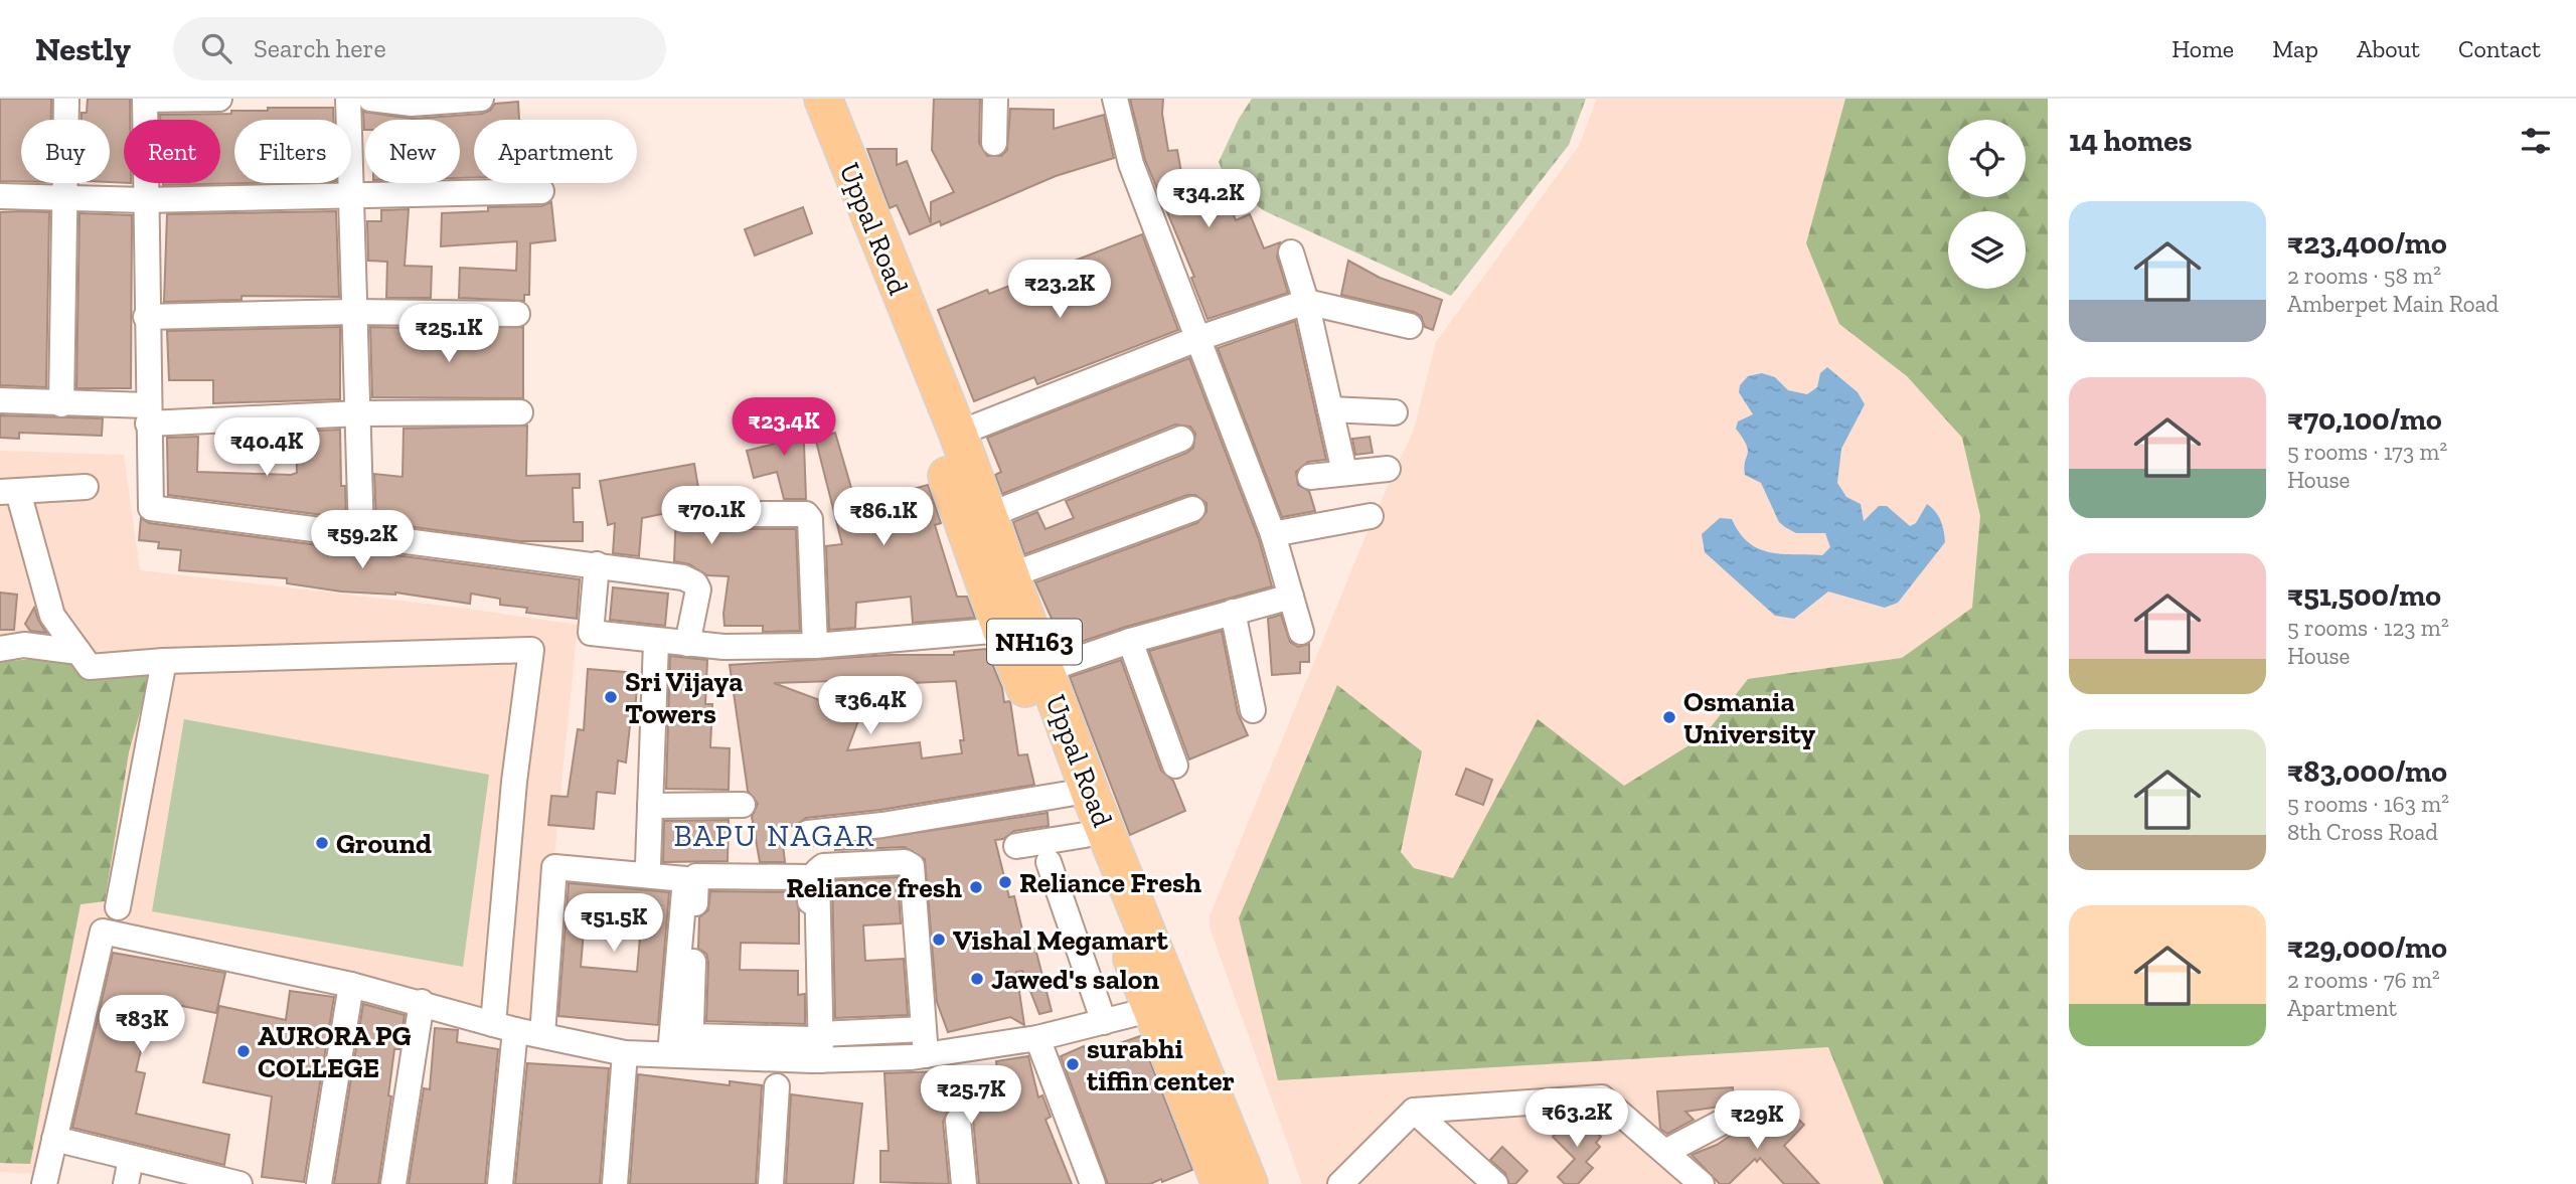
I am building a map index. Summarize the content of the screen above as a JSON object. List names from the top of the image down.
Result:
{
  "streets": {
    "highway": ["Uppal Road", "NH163"]
  },
  "crossings": [
    ["Uppal Road", "NH163"]
  ],
  "districts": ["BAPU NAGAR"],
  "places": [
    "Sri Vijaya Towers",
    "Osmania University",
    "Ground",
    "Reliance Fresh",
    "Reliance fresh",
    "Vishal Megamart",
    "Jawed's salon",
    "AURORA PG COLLEGE",
    "surabhi tiffin center"
  ],
  "page": {
    "header": "Nestly",
    "search": "Search here",
    "nav": [
      "Home",
      "Map",
      "About",
      "Contact"
    ],
    "heading": "14 homes",
    "chip": [
      "Buy",
      "Rent",
      "Filters",
      "New",
      "Apartment"
    ],
    "price": [
      "₹34.2K",
      "₹23.2K",
      "₹25.1K",
      "₹23.4K",
      "₹40.4K",
      "₹70.1K",
      "₹86.1K",
      "₹59.2K",
      "₹36.4K",
      "₹51.5K",
      "₹83K",
      "₹25.7K",
      "₹63.2K",
      "₹29K"
    ],
    "list": [
      {
        "name": "₹23,400/mo",
        "note": "2 rooms · 58 m² · Amberpet Main Road"
      },
      {
        "name": "₹70,100/mo",
        "note": "5 rooms · 173 m² · House"
      },
      {
        "name": "₹51,500/mo",
        "note": "5 rooms · 123 m² · House"
      },
      {
        "name": "₹83,000/mo",
        "note": "5 rooms · 163 m² · 8th Cross Road"
      },
      {
        "name": "₹29,000/mo",
        "note": "2 rooms · 76 m² · Apartment"
      }
    ]
  }
}
